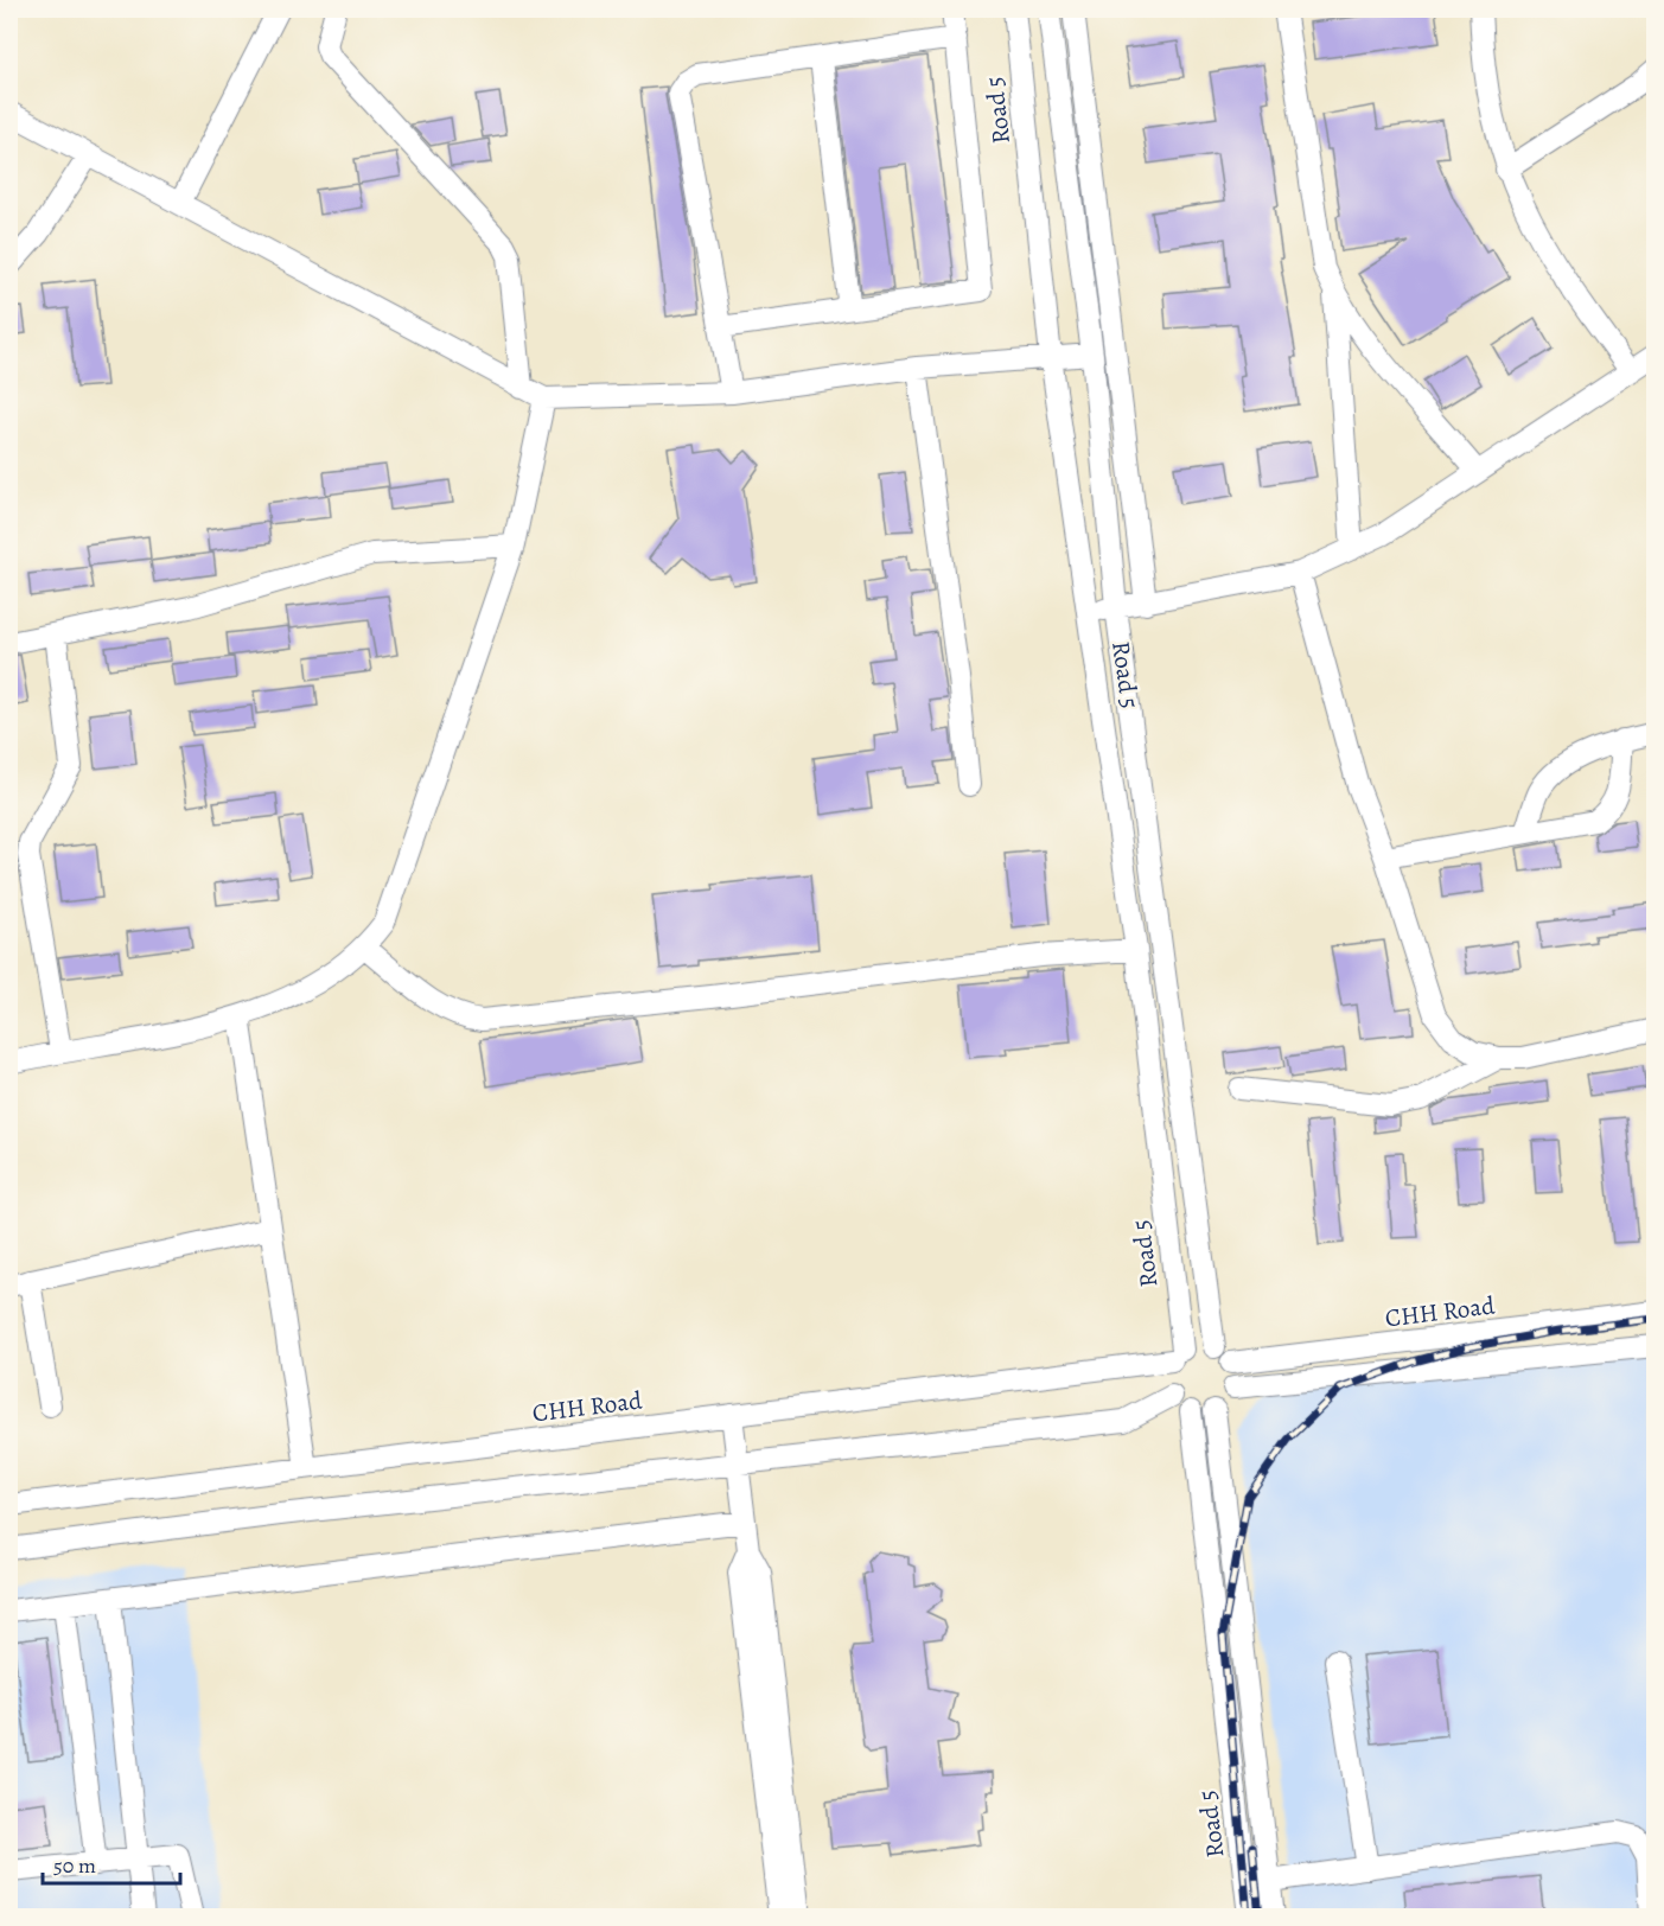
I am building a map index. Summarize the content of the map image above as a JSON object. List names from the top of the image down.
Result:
{
  "streets": {
    "street": ["Road 5", "CHH Road"]
  },
  "crossings": [
    ["Road 5", "CHH Road"]
  ],
  "scale_bar": "50 m"
}
